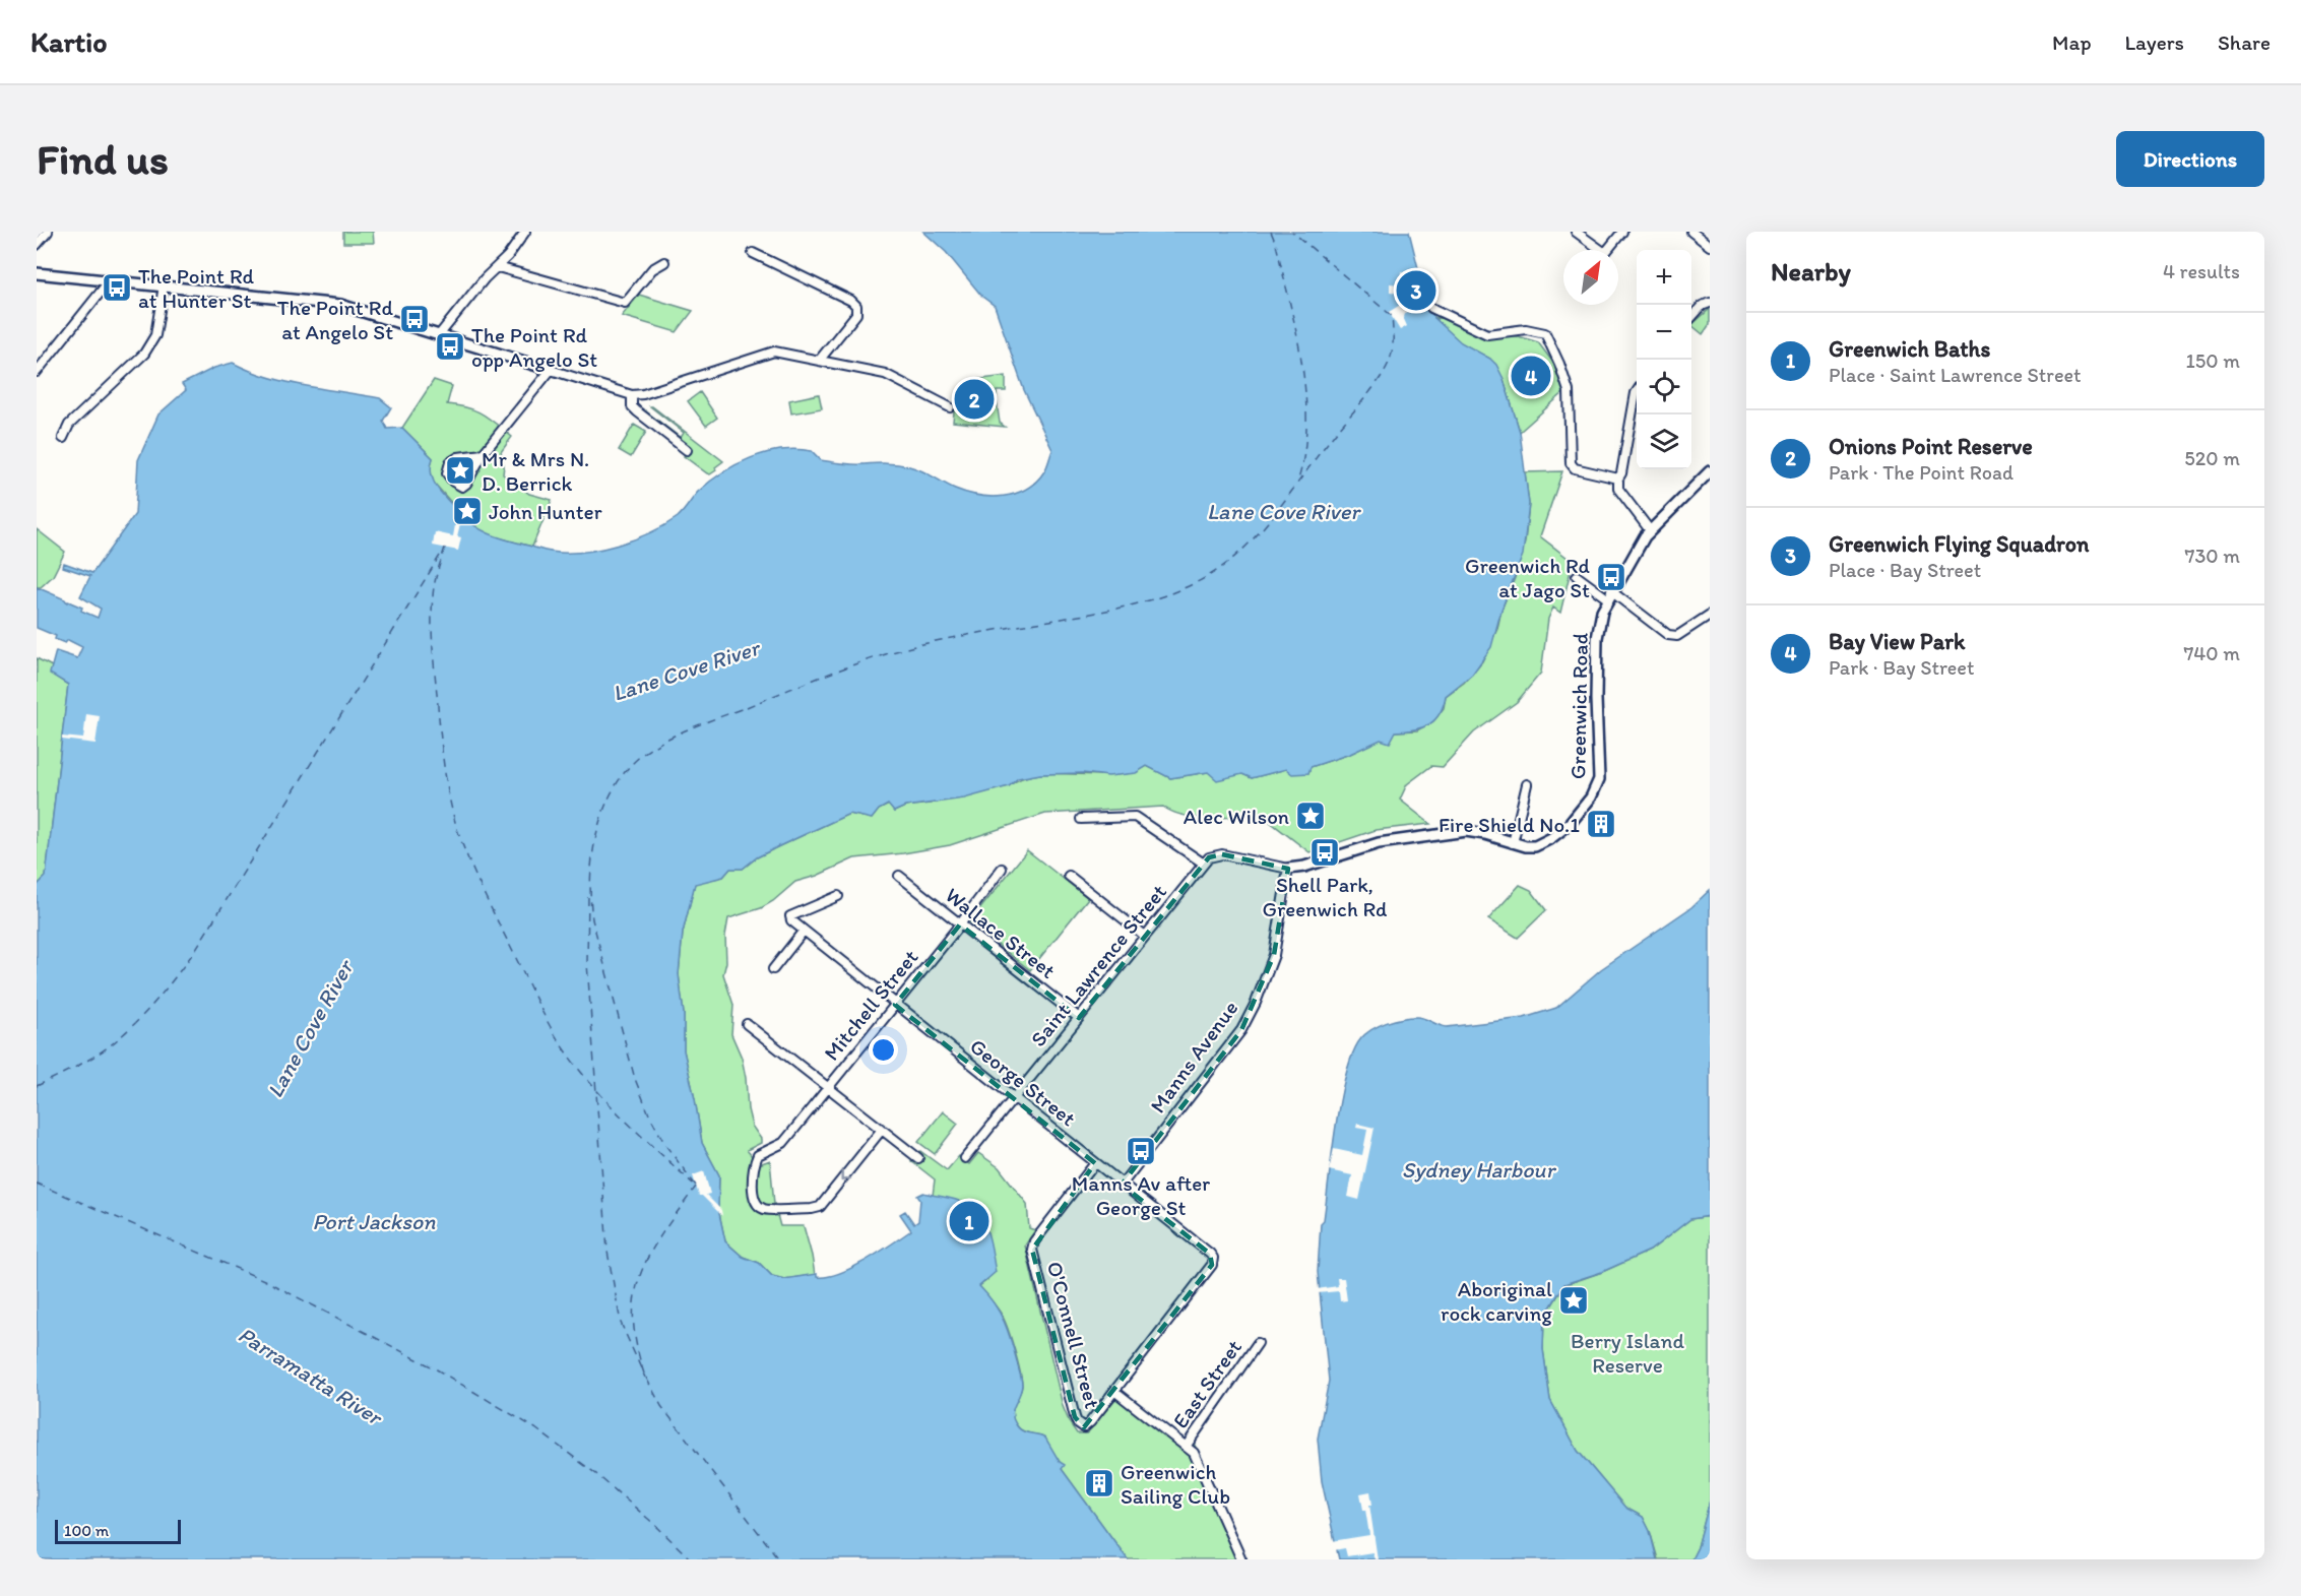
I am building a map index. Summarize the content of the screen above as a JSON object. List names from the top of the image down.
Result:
{
  "streets": {
    "street": [
      "Greenwich Road",
      "Wallace Street",
      "Saint Lawrence Street",
      "Mitchell Street",
      "Manns Avenue",
      "George Street",
      "O'Connell Street",
      "East Street"
    ]
  },
  "crossings": [
    ["Greenwich Road", "Manns Avenue"],
    ["Wallace Street", "Saint Lawrence Street"],
    ["Wallace Street", "Mitchell Street"],
    ["Saint Lawrence Street", "George Street"],
    ["Mitchell Street", "George Street"],
    ["Manns Avenue", "George Street"],
    ["George Street", "O'Connell Street"]
  ],
  "water": [
    "Lane Cove River",
    "Sydney Harbour",
    "Port Jackson",
    "Parramatta River"
  ],
  "parks": ["Berry Island Reserve"],
  "places": {
    "bus stop": [
      "The Point Rd at Hunter St",
      "The Point Rd at Angelo St",
      "The Point Rd opp Angelo St",
      "Greenwich Rd at Jago St",
      "Shell Park, Greenwich Rd",
      "Manns Av after George St"
    ],
    "place": [
      "Mr & Mrs N. D. Berrick",
      "John Hunter",
      "Alec Wilson",
      "Aboriginal rock carving"
    ],
    "building": ["Fire Shield No.1", "Greenwich Sailing Club"]
  },
  "scale_bar": "100 m",
  "north": "top right",
  "page": {
    "header": "Kartio",
    "nav": ["Map", "Layers", "Share"],
    "buttons": "Directions",
    "title": "Find us",
    "heading": ["Nearby", "4 results"],
    "map_buttons": ["+", "−"],
    "pins": [
      "3",
      "4",
      "2",
      "1"
    ],
    "list": [
      {
        "mark": "1",
        "name": "Greenwich Baths",
        "note": "Place · Saint Lawrence Street",
        "value": "150 m"
      },
      {
        "mark": "2",
        "name": "Onions Point Reserve",
        "note": "Park · The Point Road",
        "value": "520 m"
      },
      {
        "mark": "3",
        "name": "Greenwich Flying Squadron",
        "note": "Place · Bay Street",
        "value": "730 m"
      },
      {
        "mark": "4",
        "name": "Bay View Park",
        "note": "Park · Bay Street",
        "value": "740 m"
      }
    ],
    "scale": "100 m"
  }
}
